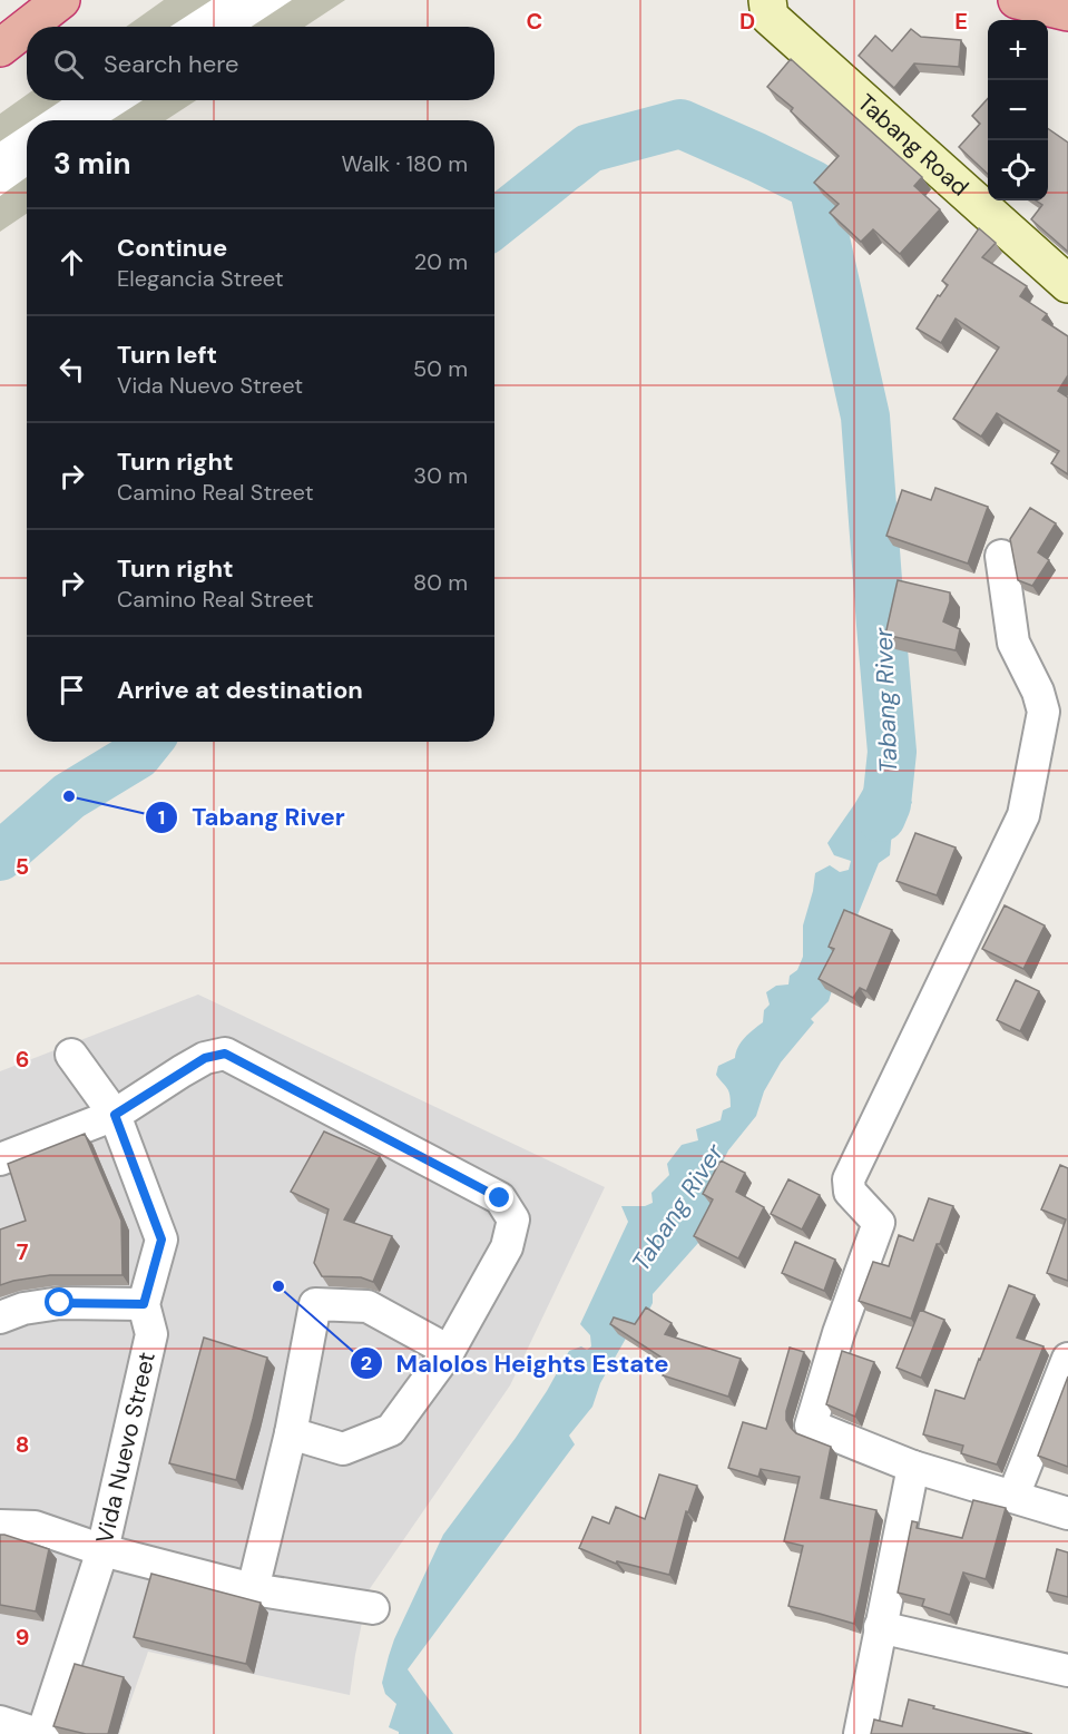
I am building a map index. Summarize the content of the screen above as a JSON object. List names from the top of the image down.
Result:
{
  "streets": {
    "main road": ["Tabang Road"],
    "street": ["Vida Nuevo Street"]
  },
  "water": ["Tabang River"],
  "places": ["Tabang River", "Malolos Heights Estate"],
  "page": {
    "map_buttons": ["+", "−"],
    "search": "Search here",
    "heading": ["3 min", "Walk · 180 m"],
    "list": [
      ["Continue", "Elegancia Street", "20 m"],
      ["Turn left", "Vida Nuevo Street", "50 m"],
      ["Turn right", "Camino Real Street", "30 m"],
      ["Turn right", "Camino Real Street", "80 m"],
      "Arrive at destination"
    ]
  },
  "grid": {
    "columns": ["C", "D", "E"],
    "rows": [
      "5",
      "6",
      "7",
      "8",
      "9"
    ]
  }
}
